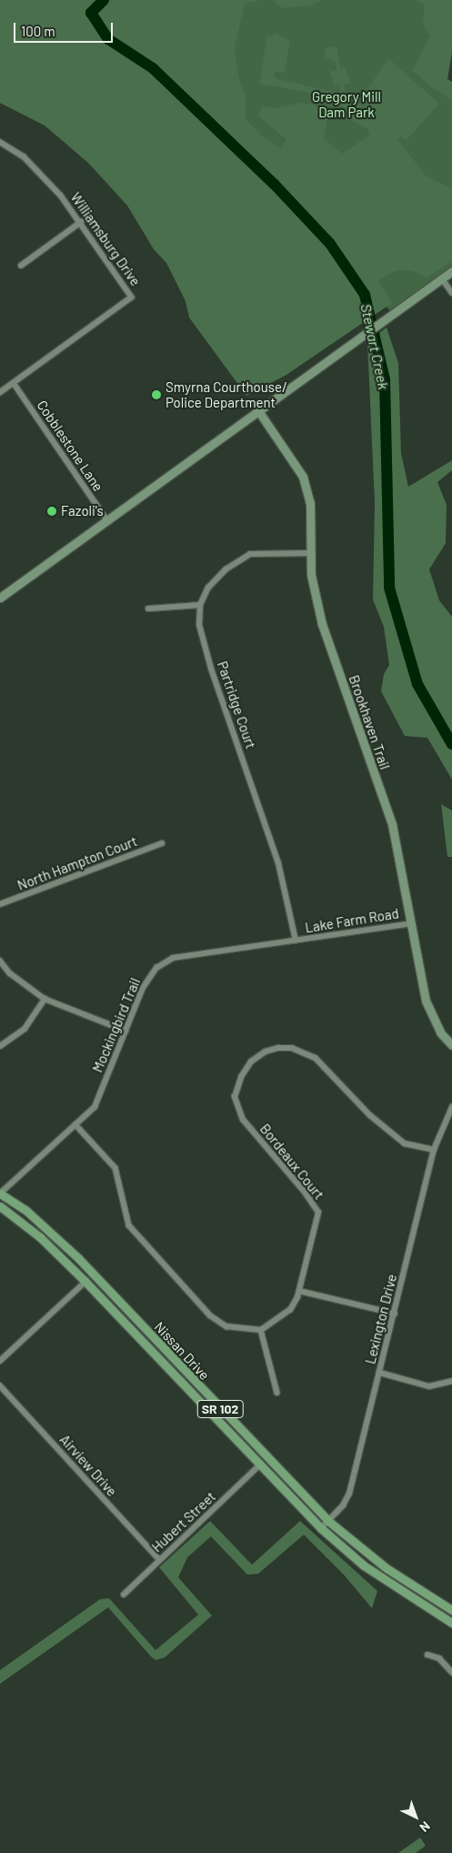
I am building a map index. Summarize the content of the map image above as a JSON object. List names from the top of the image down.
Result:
{
  "streets": {
    "main road": ["Nissan Drive", "SR 102"],
    "street": [
      "Williamsburg Drive",
      "Cobblestone Lane",
      "Partridge Court",
      "Brookhaven Trail",
      "North Hampton Court",
      "Lake Farm Road",
      "Mockingbird Trail",
      "Bordeaux Court",
      "Lexington Drive",
      "Airview Drive",
      "Hubert Street"
    ]
  },
  "crossings": [
    ["Williamsburg Drive", "Cobblestone Lane"],
    ["Partridge Court", "Brookhaven Trail"],
    ["Partridge Court", "Lake Farm Road"],
    ["Partridge Court", "Mockingbird Trail"],
    ["Brookhaven Trail", "Lake Farm Road"],
    ["Lake Farm Road", "Mockingbird Trail"],
    ["Mockingbird Trail", "Nissan Drive"],
    ["Bordeaux Court", "Lexington Drive"],
    ["Lexington Drive", "Nissan Drive"],
    ["Nissan Drive", "Hubert Street"],
    ["Airview Drive", "Hubert Street"]
  ],
  "water": ["Stewart Creek"],
  "parks": ["Gregory Mill Dam Park"],
  "places": ["Smyrna Courthouse/ Police Department", "Fazoli's"],
  "scale_bar": "100 m",
  "north": "bottom right"
}
